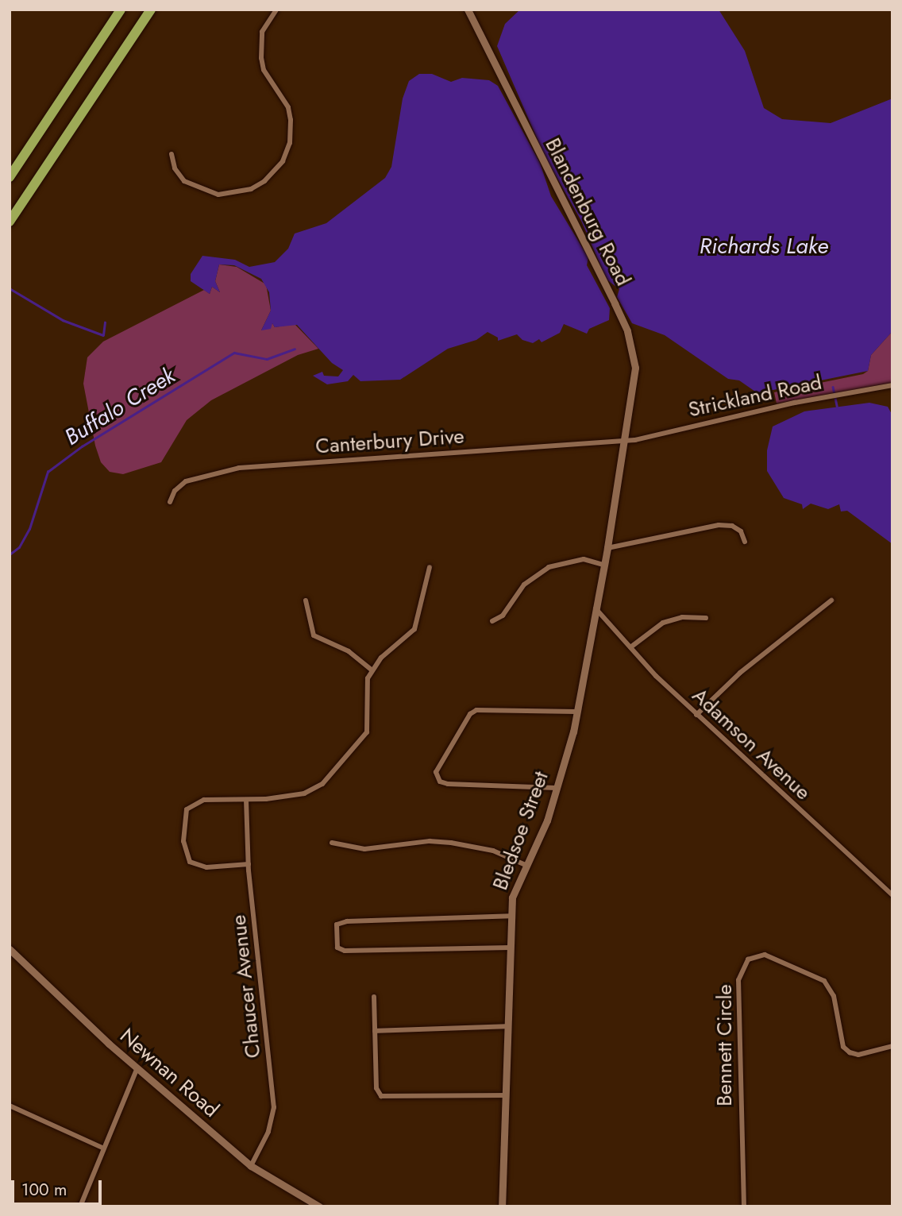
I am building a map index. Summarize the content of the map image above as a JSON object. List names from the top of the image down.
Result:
{
  "streets": {
    "street": [
      "Blandenburg Road",
      "Strickland Road",
      "Canterbury Drive",
      "Adamson Avenue",
      "Bledsoe Street",
      "Chaucer Avenue",
      "Bennett Circle",
      "Newnan Road"
    ]
  },
  "crossings": [
    ["Blandenburg Road", "Strickland Road"],
    ["Blandenburg Road", "Canterbury Drive"],
    ["Blandenburg Road", "Bledsoe Street"],
    ["Strickland Road", "Canterbury Drive"],
    ["Strickland Road", "Bledsoe Street"],
    ["Canterbury Drive", "Bledsoe Street"],
    ["Adamson Avenue", "Bledsoe Street"],
    ["Chaucer Avenue", "Newnan Road"]
  ],
  "water": ["Richards Lake", "Buffalo Creek"],
  "scale_bar": "100 m"
}
